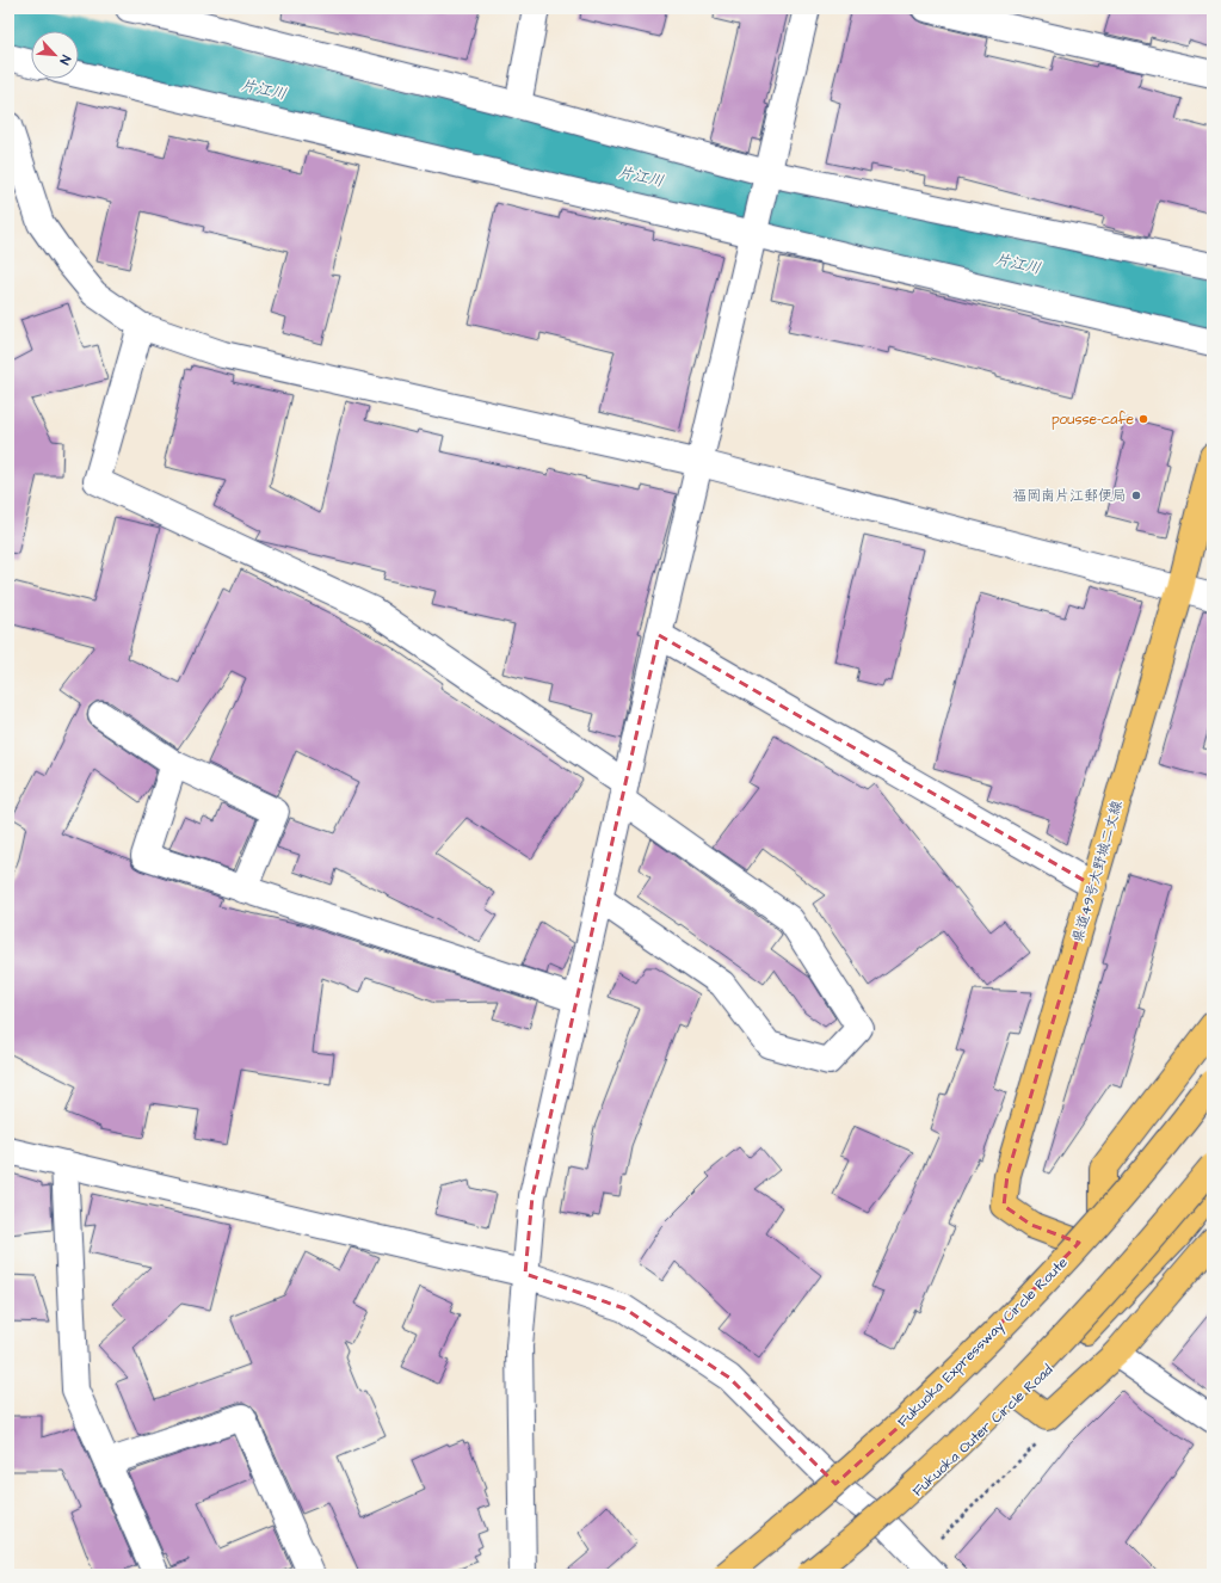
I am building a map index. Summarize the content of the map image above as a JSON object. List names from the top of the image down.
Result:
{
  "streets": {
    "main road": ["県道49号大野城二丈線", "Fukuoka Expressway Circle Route", "Fukuoka Outer Circle Road"]
  },
  "water": ["片江川"],
  "places": ["pousse-cafe", "福岡南片江郵便局"],
  "north": "bottom right"
}
